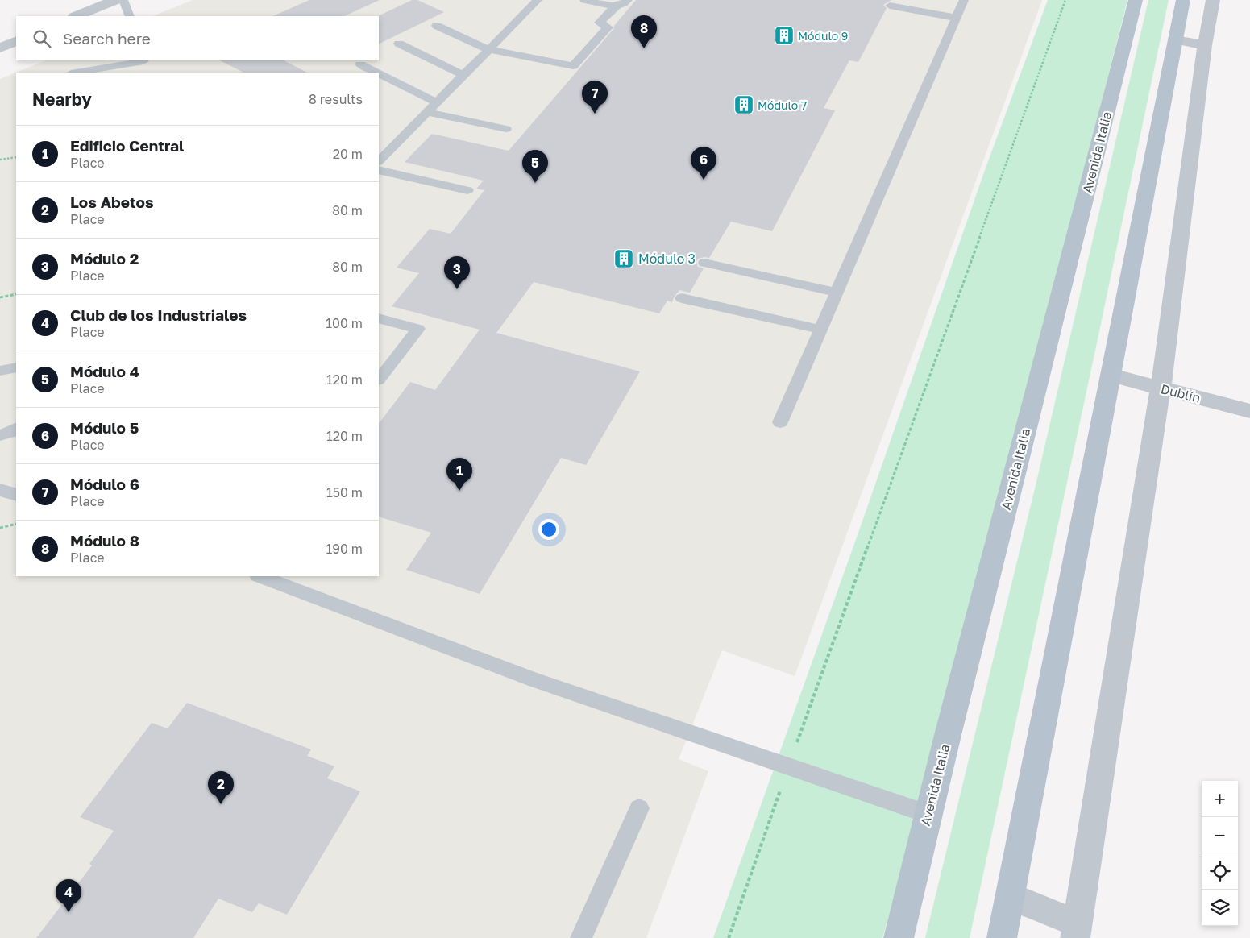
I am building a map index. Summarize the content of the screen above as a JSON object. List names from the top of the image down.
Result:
{
  "streets": {
    "main road": ["Avenida Italia"],
    "street": ["Dublín"]
  },
  "places": {
    "building": ["Módulo 9", "Módulo 7", "Módulo 3"]
  },
  "page": {
    "pins": [
      "8",
      "7",
      "6",
      "5",
      "3",
      "1",
      "2",
      "4"
    ],
    "search": "Search here",
    "heading": ["Nearby", "8 results"],
    "list": [
      {
        "mark": "1",
        "name": "Edificio Central",
        "note": "Place",
        "value": "20 m"
      },
      {
        "mark": "2",
        "name": "Los Abetos",
        "note": "Place",
        "value": "80 m"
      },
      {
        "mark": "3",
        "name": "Módulo 2",
        "note": "Place",
        "value": "80 m"
      },
      {
        "mark": "4",
        "name": "Club de los Industriales",
        "note": "Place",
        "value": "100 m"
      },
      {
        "mark": "5",
        "name": "Módulo 4",
        "note": "Place",
        "value": "120 m"
      },
      {
        "mark": "6",
        "name": "Módulo 5",
        "note": "Place",
        "value": "120 m"
      },
      {
        "mark": "7",
        "name": "Módulo 6",
        "note": "Place",
        "value": "150 m"
      },
      {
        "mark": "8",
        "name": "Módulo 8",
        "note": "Place",
        "value": "190 m"
      }
    ],
    "map_buttons": ["+", "−"]
  }
}
